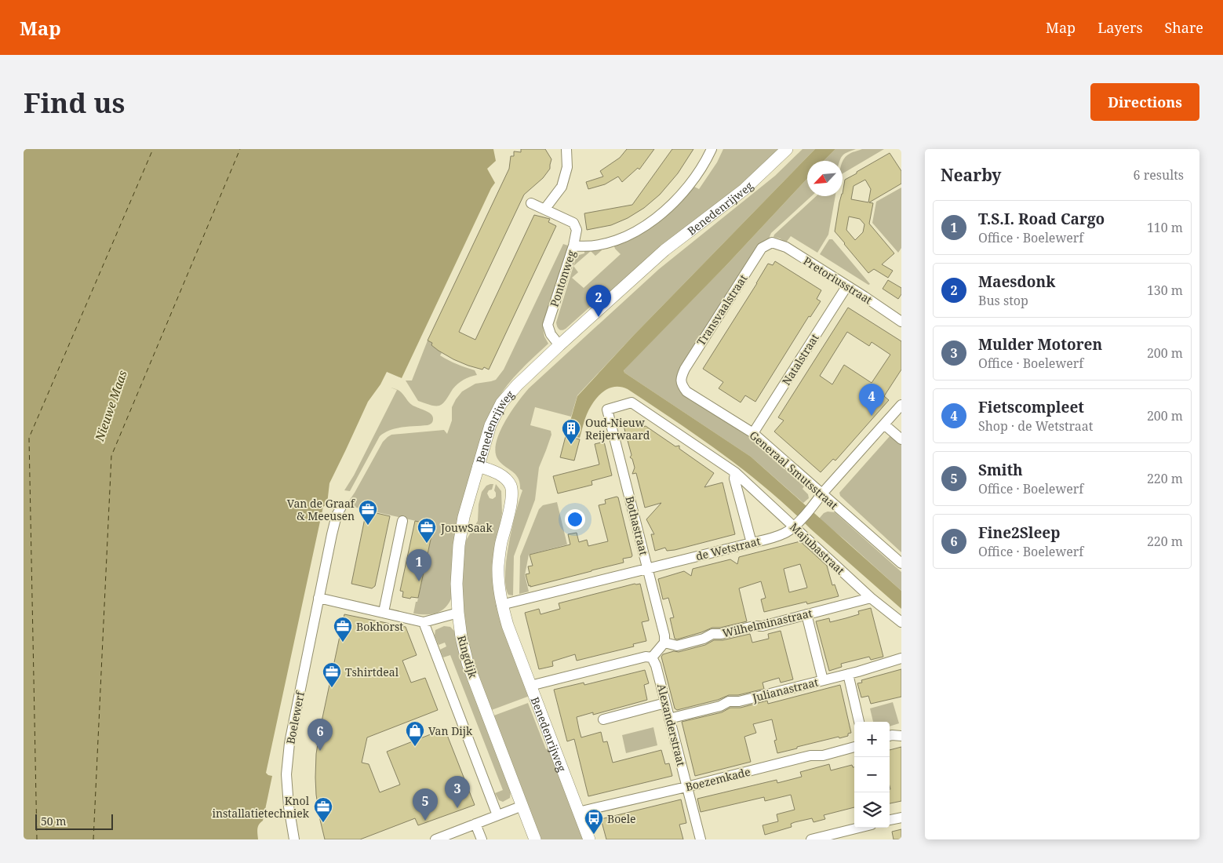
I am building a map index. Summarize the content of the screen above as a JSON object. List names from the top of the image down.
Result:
{
  "streets": {
    "street": [
      "Benedenrijweg",
      "Pontonweg",
      "Pretoriusstraat",
      "Transvaalstraat",
      "Natalstraat",
      "Generaal Smutsstraat",
      "Bothastraat",
      "de Wetstraat",
      "Majubastraat",
      "Wilhelminastraat",
      "Ringdijk",
      "Julianastraat",
      "Boelewerf",
      "Alexanderstraat",
      "Boezemkade"
    ]
  },
  "crossings": [
    ["Benedenrijweg", "Pontonweg"],
    ["Benedenrijweg", "de Wetstraat"],
    ["Benedenrijweg", "Ringdijk"],
    ["Benedenrijweg", "Boezemkade"],
    ["Pretoriusstraat", "Transvaalstraat"],
    ["Pretoriusstraat", "Natalstraat"],
    ["Transvaalstraat", "Generaal Smutsstraat"],
    ["Natalstraat", "Generaal Smutsstraat"],
    ["Generaal Smutsstraat", "de Wetstraat"],
    ["Bothastraat", "de Wetstraat"],
    ["Bothastraat", "Majubastraat"],
    ["Bothastraat", "Wilhelminastraat"],
    ["de Wetstraat", "Majubastraat"],
    ["Majubastraat", "Wilhelminastraat"],
    ["Julianastraat", "Alexanderstraat"],
    ["Alexanderstraat", "Boezemkade"]
  ],
  "water": ["Nieuwe Maas"],
  "places": {
    "building": ["Oud-Nieuw Reijerwaard"],
    "office": [
      "Van de Graaf & Meeusen",
      "JouwSaak",
      "Bokhorst",
      "Tshirtdeal",
      "Knol installatietechniek"
    ],
    "shop": ["Van Dijk"],
    "bus stop": ["Boele"]
  },
  "scale_bar": "50 m",
  "north": "bottom left",
  "page": {
    "header": "Map",
    "nav": ["Map", "Layers", "Share"],
    "buttons": "Directions",
    "title": "Find us",
    "heading": ["Nearby", "6 results"],
    "list": [
      {
        "mark": "1",
        "name": "T.S.I. Road Cargo",
        "note": "Office · Boelewerf",
        "value": "110 m"
      },
      {
        "mark": "2",
        "name": "Maesdonk",
        "note": "Bus stop",
        "value": "130 m"
      },
      {
        "mark": "3",
        "name": "Mulder Motoren",
        "note": "Office · Boelewerf",
        "value": "200 m"
      },
      {
        "mark": "4",
        "name": "Fietscompleet",
        "note": "Shop · de Wetstraat",
        "value": "200 m"
      },
      {
        "mark": "5",
        "name": "Smith",
        "note": "Office · Boelewerf",
        "value": "220 m"
      },
      {
        "mark": "6",
        "name": "Fine2Sleep",
        "note": "Office · Boelewerf",
        "value": "220 m"
      }
    ],
    "pins": [
      "2",
      "4",
      "1",
      "6",
      "3",
      "5"
    ],
    "map_buttons": ["+", "−"],
    "scale": "50 m"
  }
}
